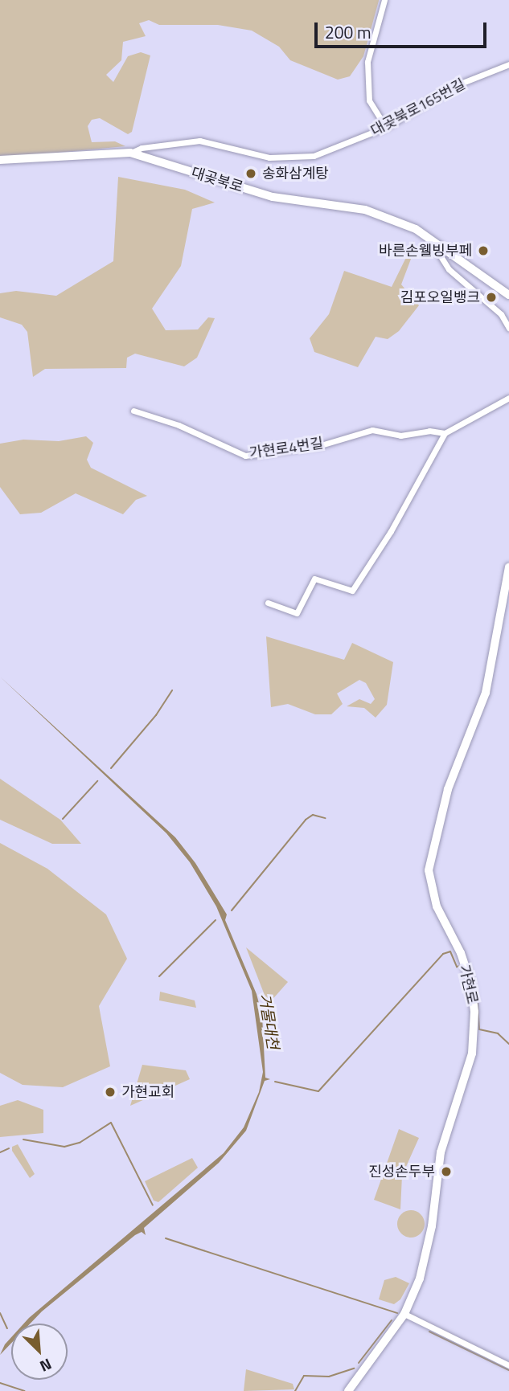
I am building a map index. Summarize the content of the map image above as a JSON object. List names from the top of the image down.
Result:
{
  "streets": {
    "street": [
      "대곶북로165번길",
      "대곶북로",
      "가현로4번길",
      "가현로"
    ]
  },
  "crossings": [
    ["대곶북로165번길", "대곶북로"]
  ],
  "water": ["거물대천"],
  "places": [
    "송화삼계탕",
    "바른손웰빙부페",
    "김포오일뱅크",
    "가현교회",
    "진성손두부"
  ],
  "scale_bar": "200 m",
  "north": "bottom right"
}
